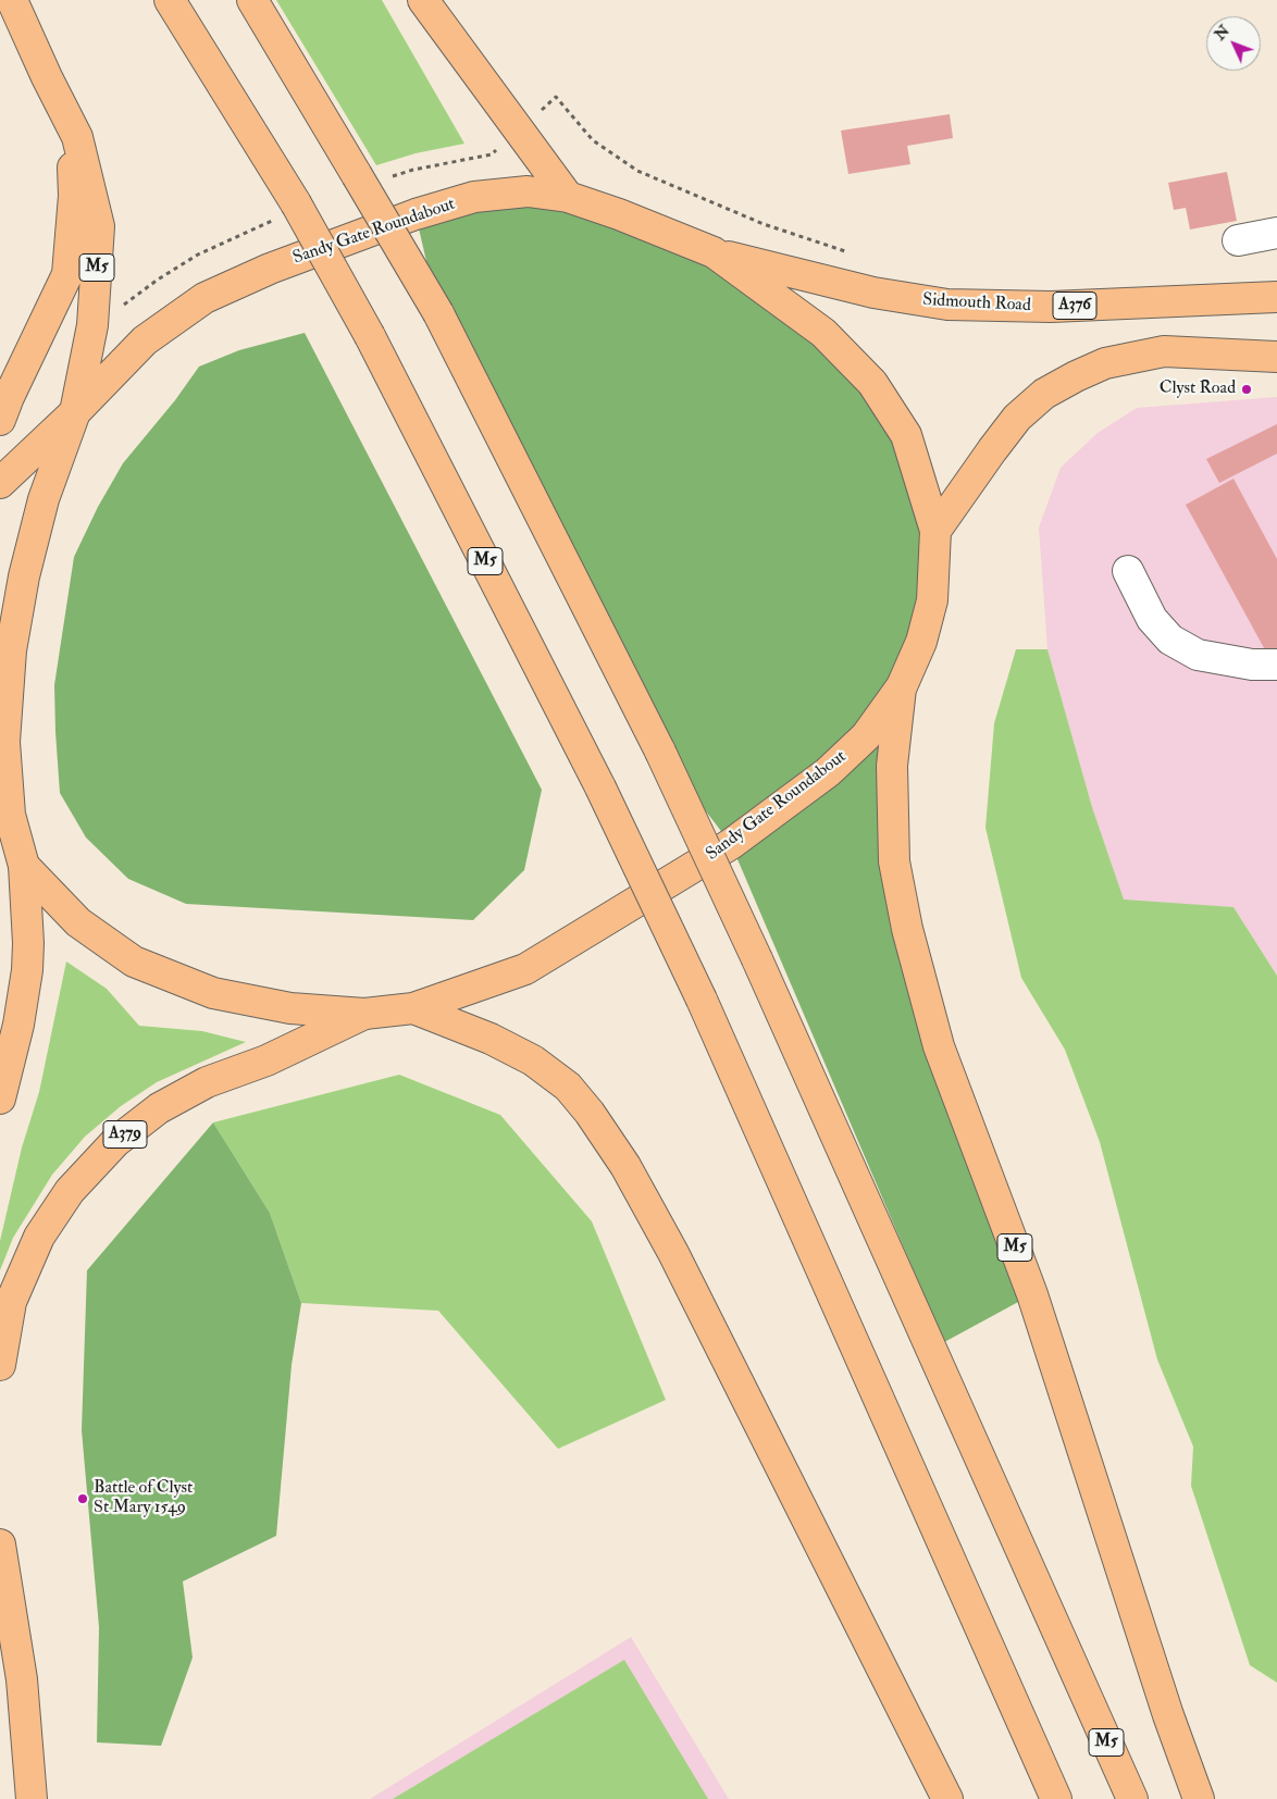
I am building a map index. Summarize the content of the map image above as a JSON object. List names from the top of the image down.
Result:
{
  "streets": {
    "main road": [
      "Sandy Gate Roundabout",
      "M5",
      "Sidmouth Road",
      "A376",
      "A379"
    ]
  },
  "crossings": [
    ["Sandy Gate Roundabout", "M5"],
    ["Sandy Gate Roundabout", "Sidmouth Road"],
    ["Sandy Gate Roundabout", "A379"]
  ],
  "places": ["Clyst Road", "Battle of Clyst St Mary 1549"],
  "north": "top left"
}
